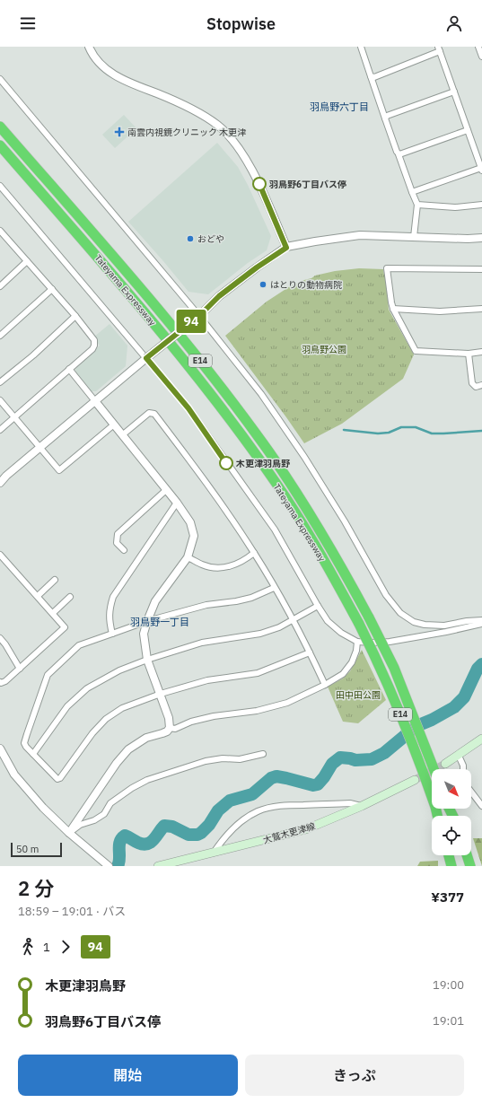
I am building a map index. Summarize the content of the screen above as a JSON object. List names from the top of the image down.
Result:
{
  "streets": {
    "highway": ["Tateyama Expressway", "E14"],
    "main road": ["大鷲木更津線"]
  },
  "districts": ["羽鳥野六丁目", "羽鳥野一丁目"],
  "parks": ["羽鳥野公園", "田中田公園"],
  "places": {
    "health": ["南雲内視鏡クリニック 木更津"],
    "other": [
      "羽鳥野6丁目バス停",
      "おどや",
      "はとりの動物病院",
      "木更津羽鳥野"
    ]
  },
  "lines": ["bus line 94"],
  "scale_bar": "50 m",
  "north": "bottom right",
  "page": {
    "header": "Stopwise",
    "on_map": "94",
    "scale": "50 m",
    "heading": ["2 分", "18:59 – 19:01 · バス", "¥377"],
    "legs": ["1", "94"],
    "list": [
      {
        "name": "木更津羽鳥野",
        "value": "19:00"
      },
      {
        "name": "羽鳥野6丁目バス停",
        "value": "19:01"
      }
    ],
    "buttons": ["開始", "きっぷ"]
  }
}
